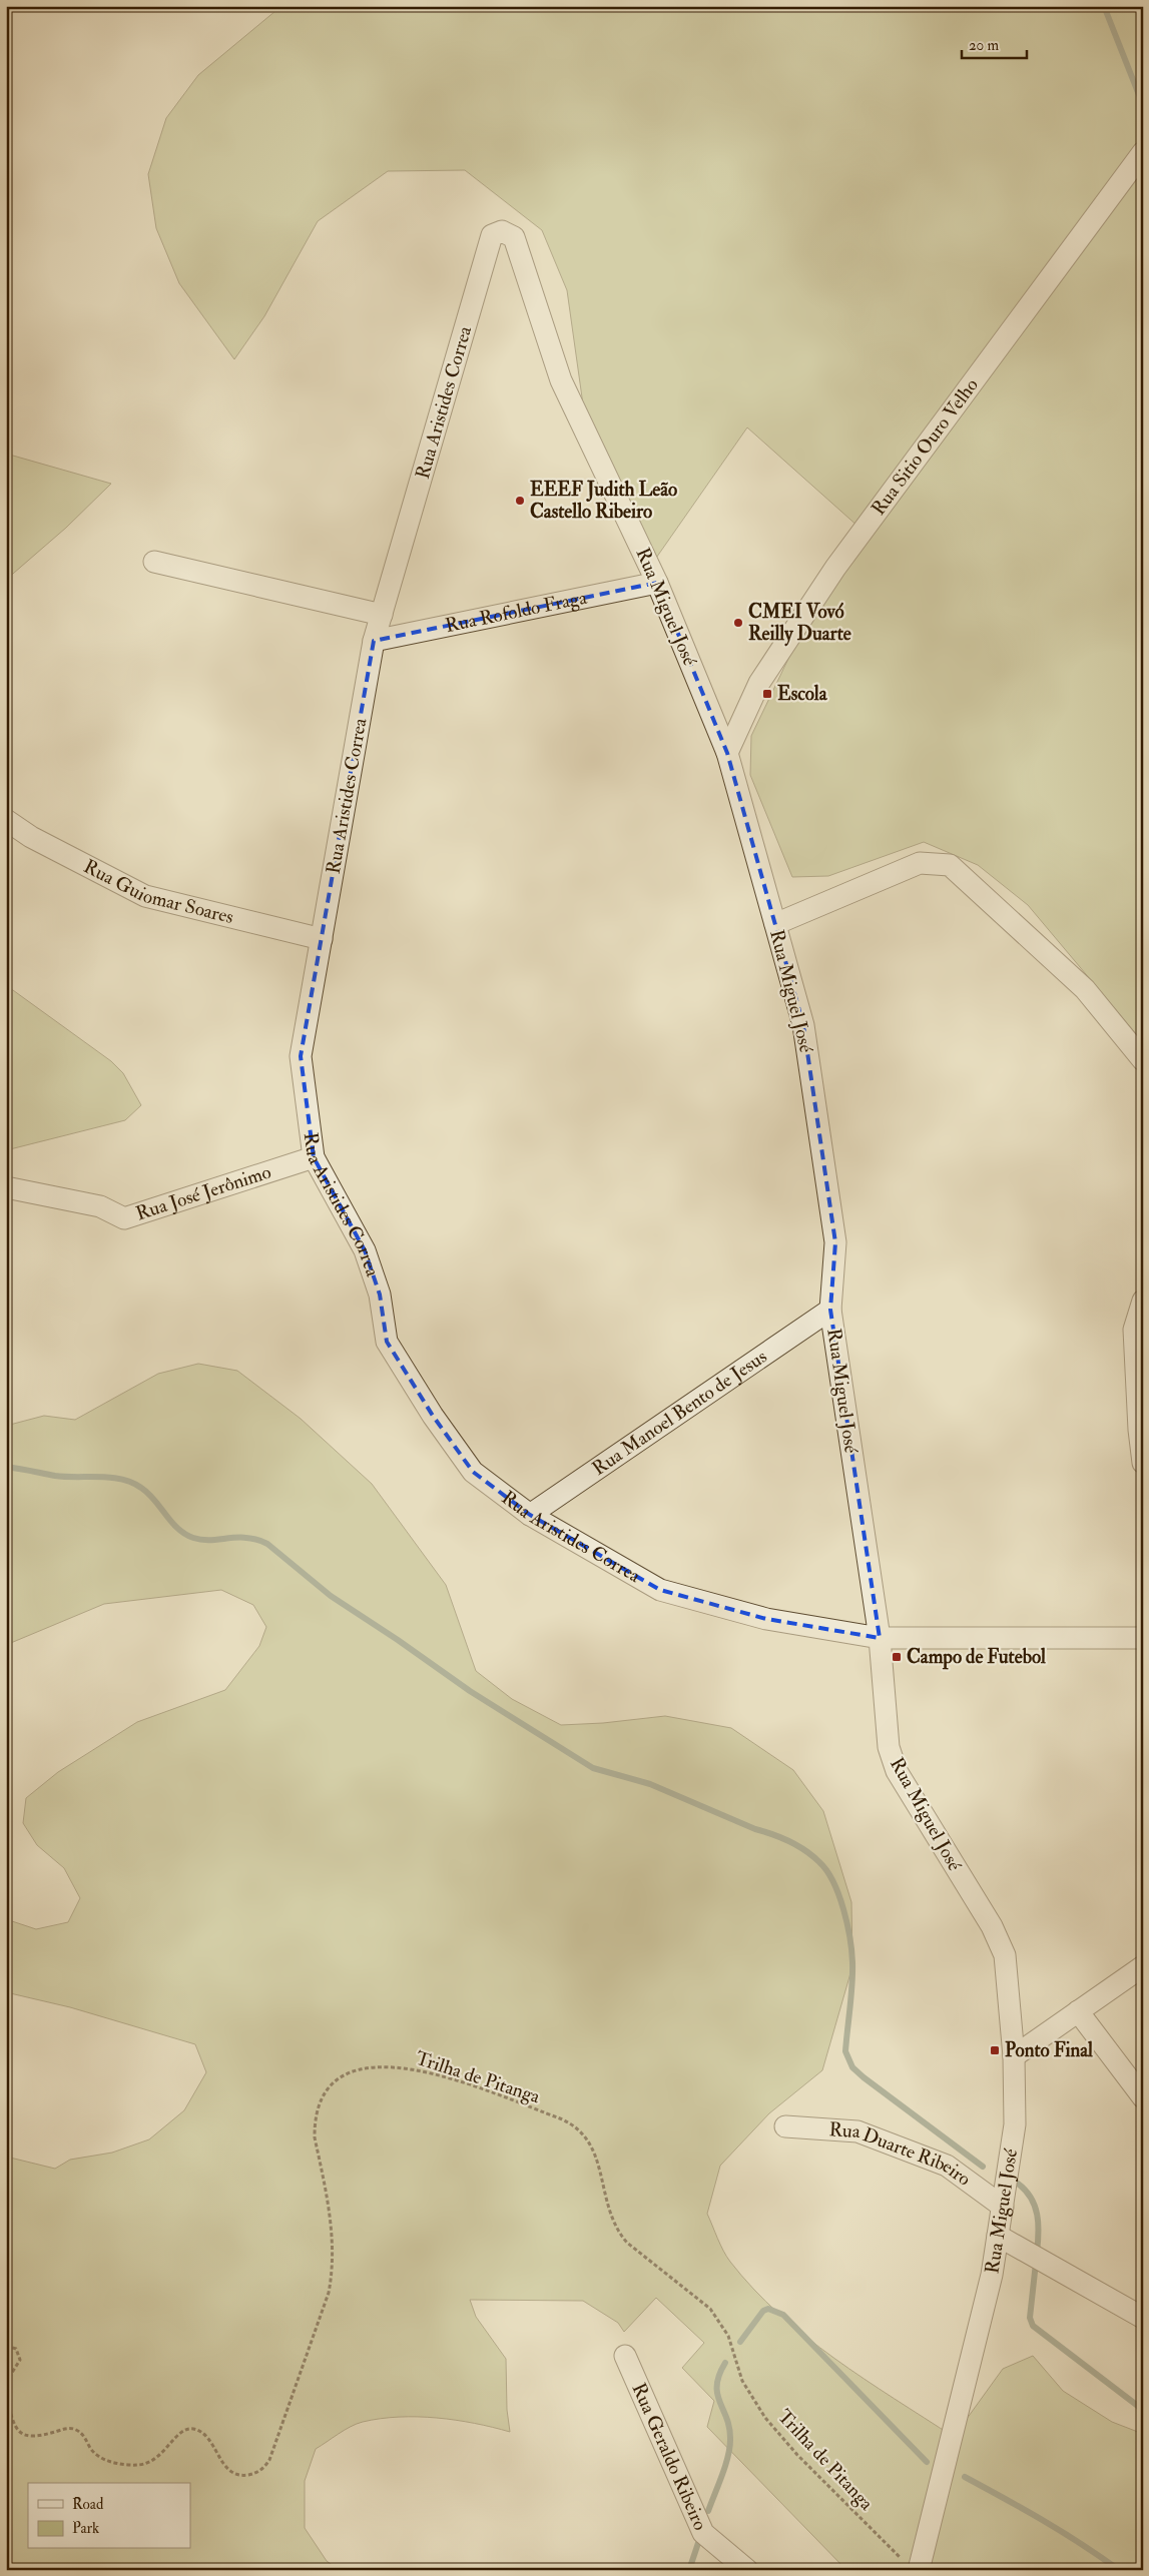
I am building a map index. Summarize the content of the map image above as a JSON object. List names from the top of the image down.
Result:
{
  "streets": {
    "street": [
      "Rua Aristides Correa",
      "Rua Sitio Ouro Velho",
      "Rua Miguel José",
      "Rua Rofoldo Fraga",
      "Rua Guiomar Soares",
      "Rua José Jerônimo",
      "Rua Manoel Bento de Jesus",
      "Rua Duarte Ribeiro",
      "Rua Geraldo Ribeiro"
    ],
    "path": ["Trilha de Pitanga"]
  },
  "crossings": [
    ["Rua Aristides Correa", "Rua Miguel José"],
    ["Rua Aristides Correa", "Rua Rofoldo Fraga"],
    ["Rua Aristides Correa", "Rua Guiomar Soares"],
    ["Rua Aristides Correa", "Rua José Jerônimo"],
    ["Rua Aristides Correa", "Rua Manoel Bento de Jesus"],
    ["Rua Sitio Ouro Velho", "Rua Miguel José"],
    ["Rua Miguel José", "Rua Rofoldo Fraga"],
    ["Rua Miguel José", "Rua Manoel Bento de Jesus"],
    ["Rua Miguel José", "Trilha de Pitanga"],
    ["Rua Miguel José", "Rua Duarte Ribeiro"]
  ],
  "places": {
    "other": ["EEEF Judith Leão Castello Ribeiro", "CMEI Vovó Reilly Duarte"],
    "transit": ["Escola", "Campo de Futebol", "Ponto Final"]
  },
  "legend": ["Road", "Park"],
  "scale_bar": "20 m"
}
